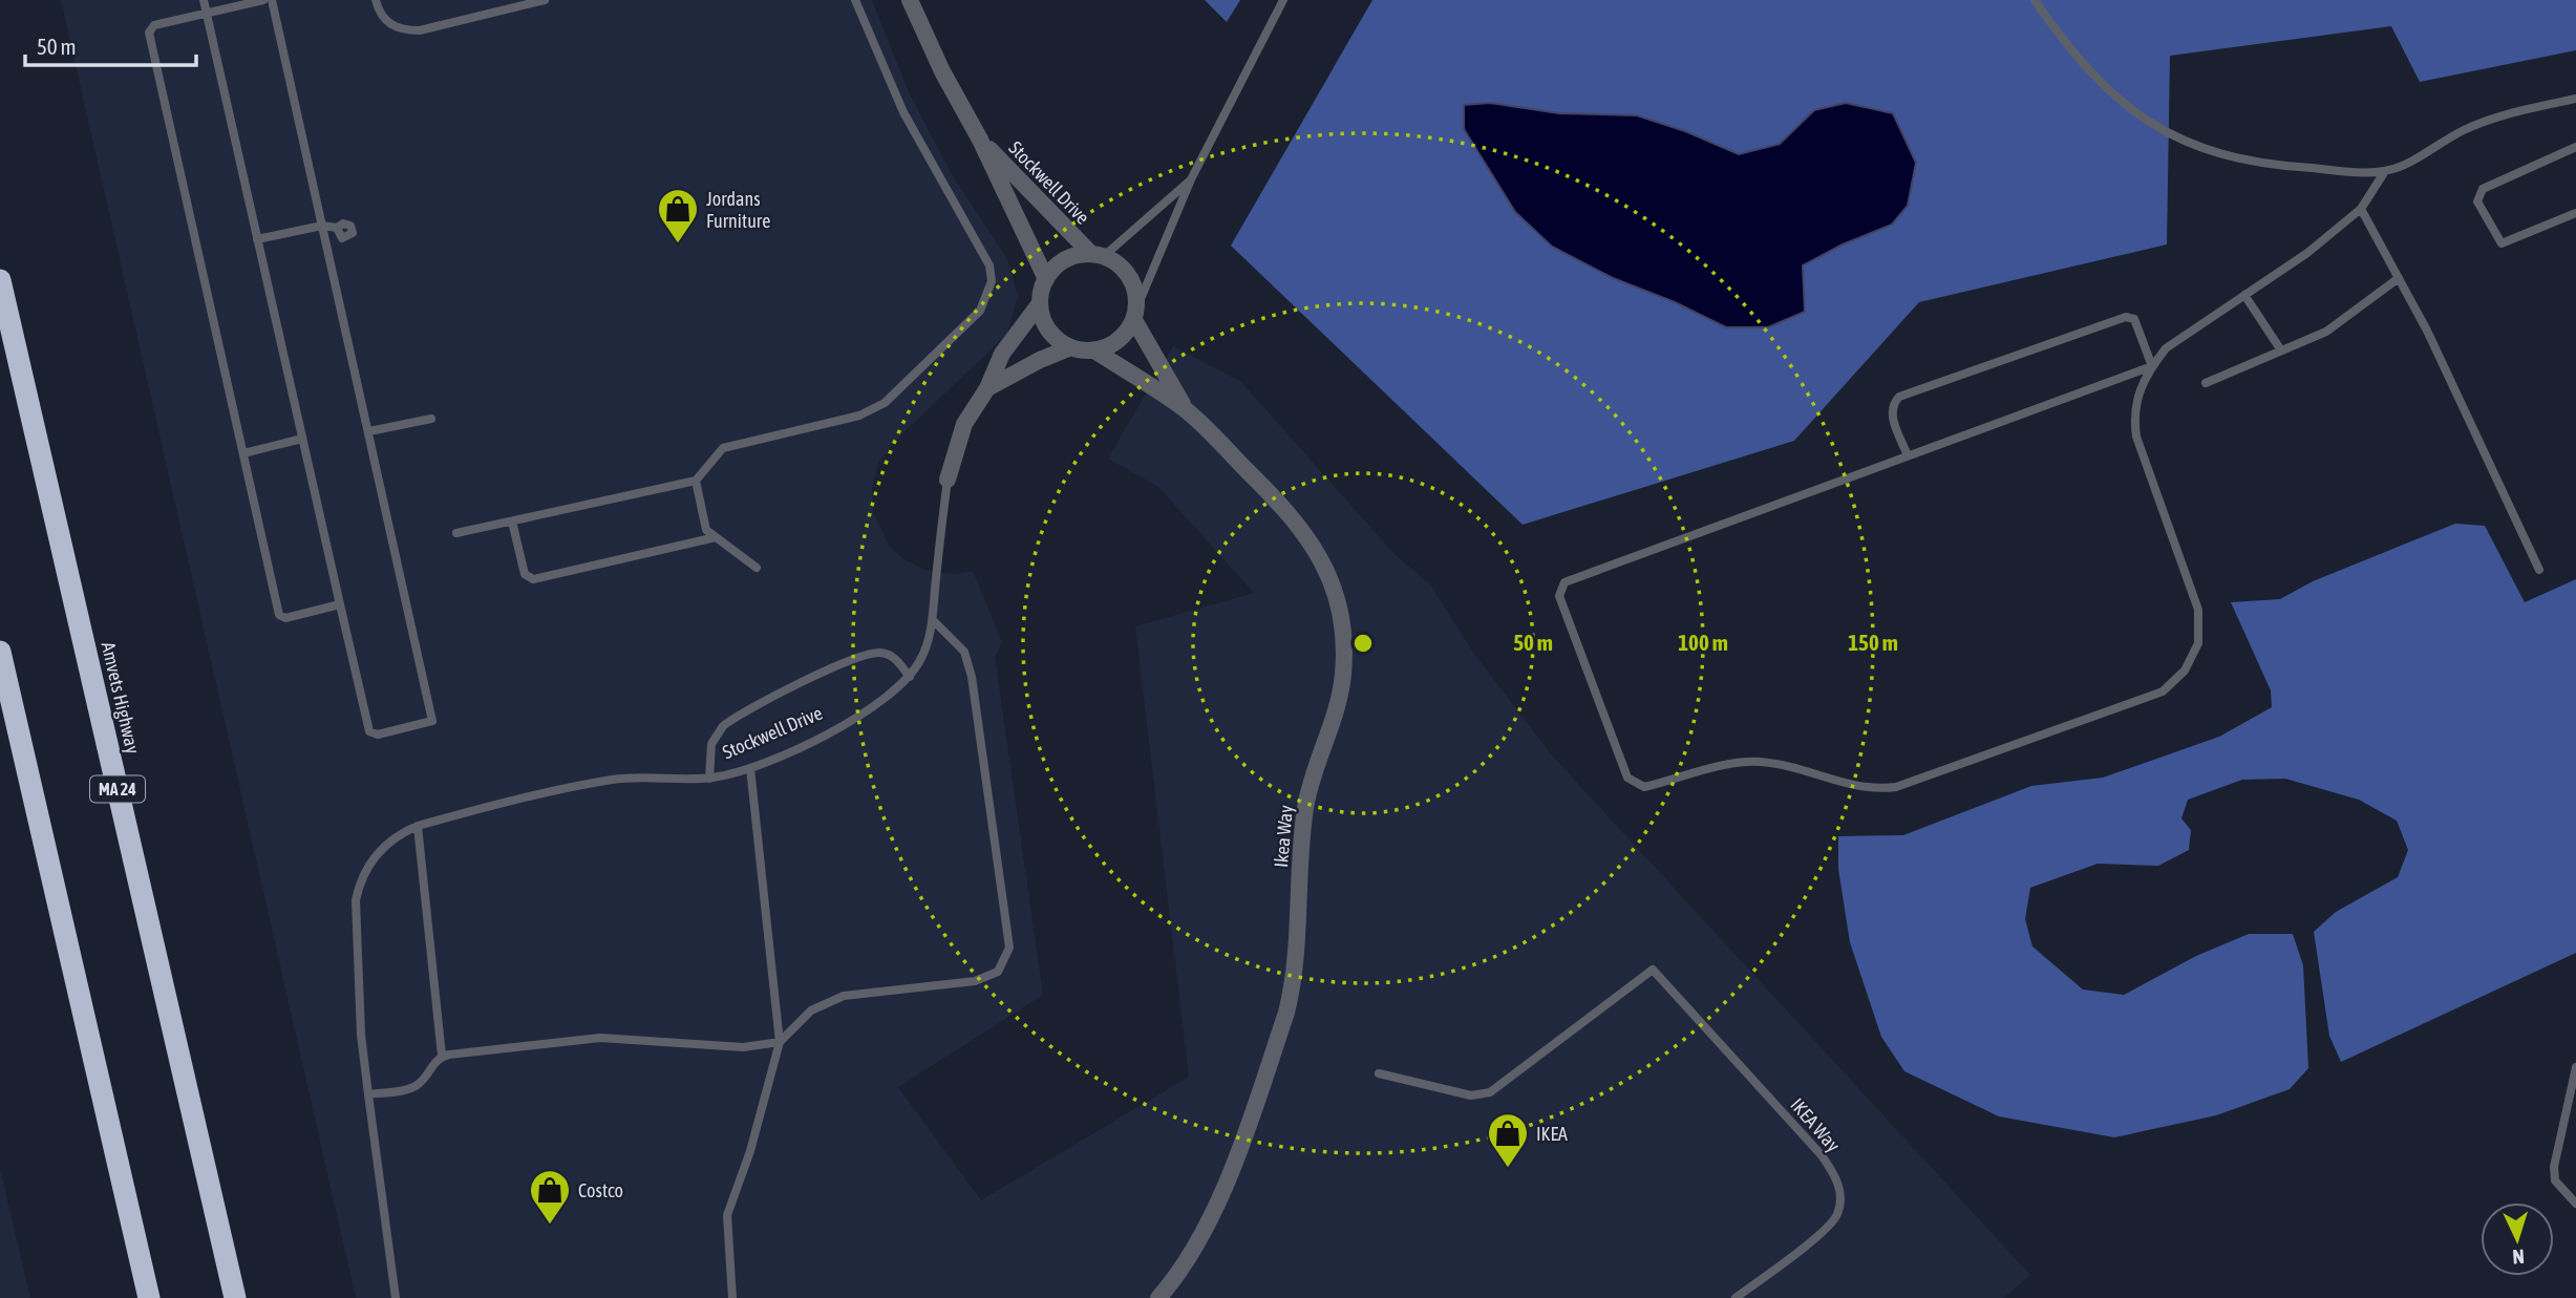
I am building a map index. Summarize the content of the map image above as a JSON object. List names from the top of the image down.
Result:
{
  "streets": {
    "highway": ["Amvets Highway", "MA 24"],
    "street": ["Stockwell Drive", "Ikea Way"],
    "lane": ["IKEA Way"]
  },
  "crossings": [
    ["Stockwell Drive", "Ikea Way"]
  ],
  "places": {
    "shop": ["Jordans Furniture", "IKEA", "Costco"]
  },
  "scale_bar": "50 m",
  "north": "bottom",
  "rings": ["50 m", "100 m", "150 m"]
}
